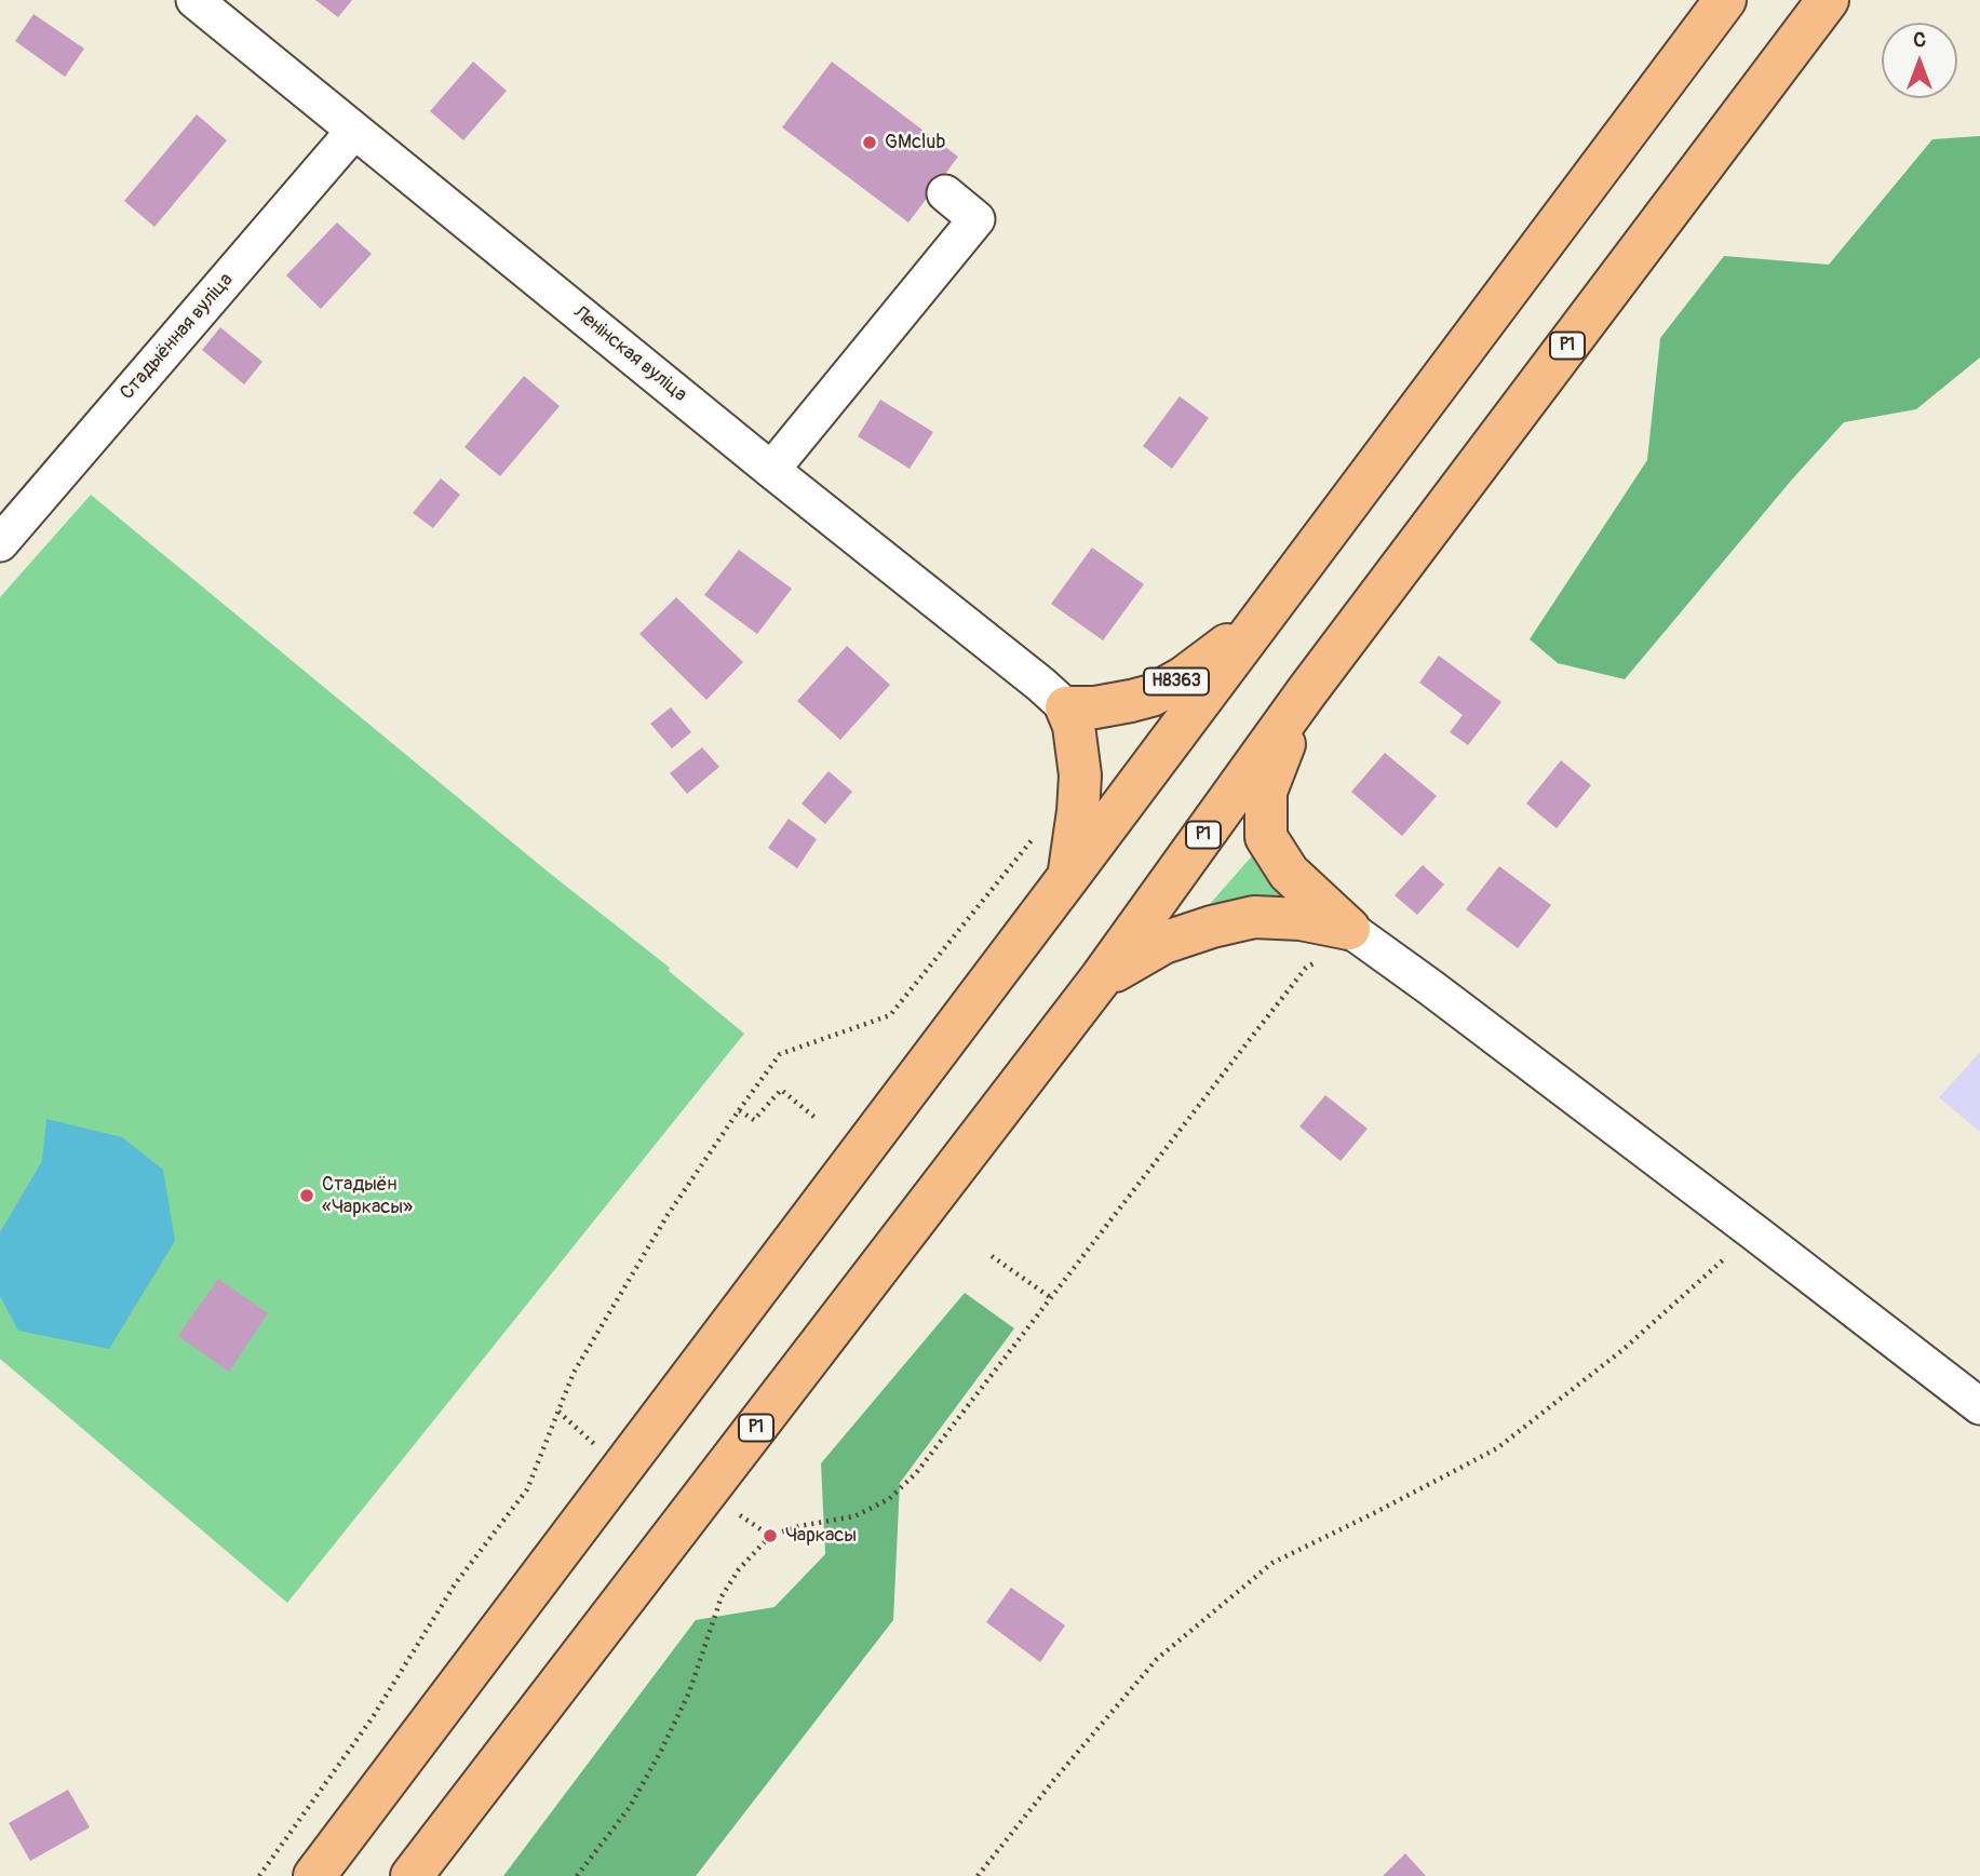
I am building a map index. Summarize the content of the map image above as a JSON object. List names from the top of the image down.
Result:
{
  "streets": {
    "highway": ["Р1", "Н8363"],
    "street": ["Стадыённая вуліца", "Ленінская вуліца"]
  },
  "crossings": [
    ["Стадыённая вуліца", "Ленінская вуліца"],
    ["Ленінская вуліца", "Н8363"]
  ],
  "places": ["GMclub", "Стадыён «Чаркасы»", "Чаркасы"],
  "north": "top"
}
